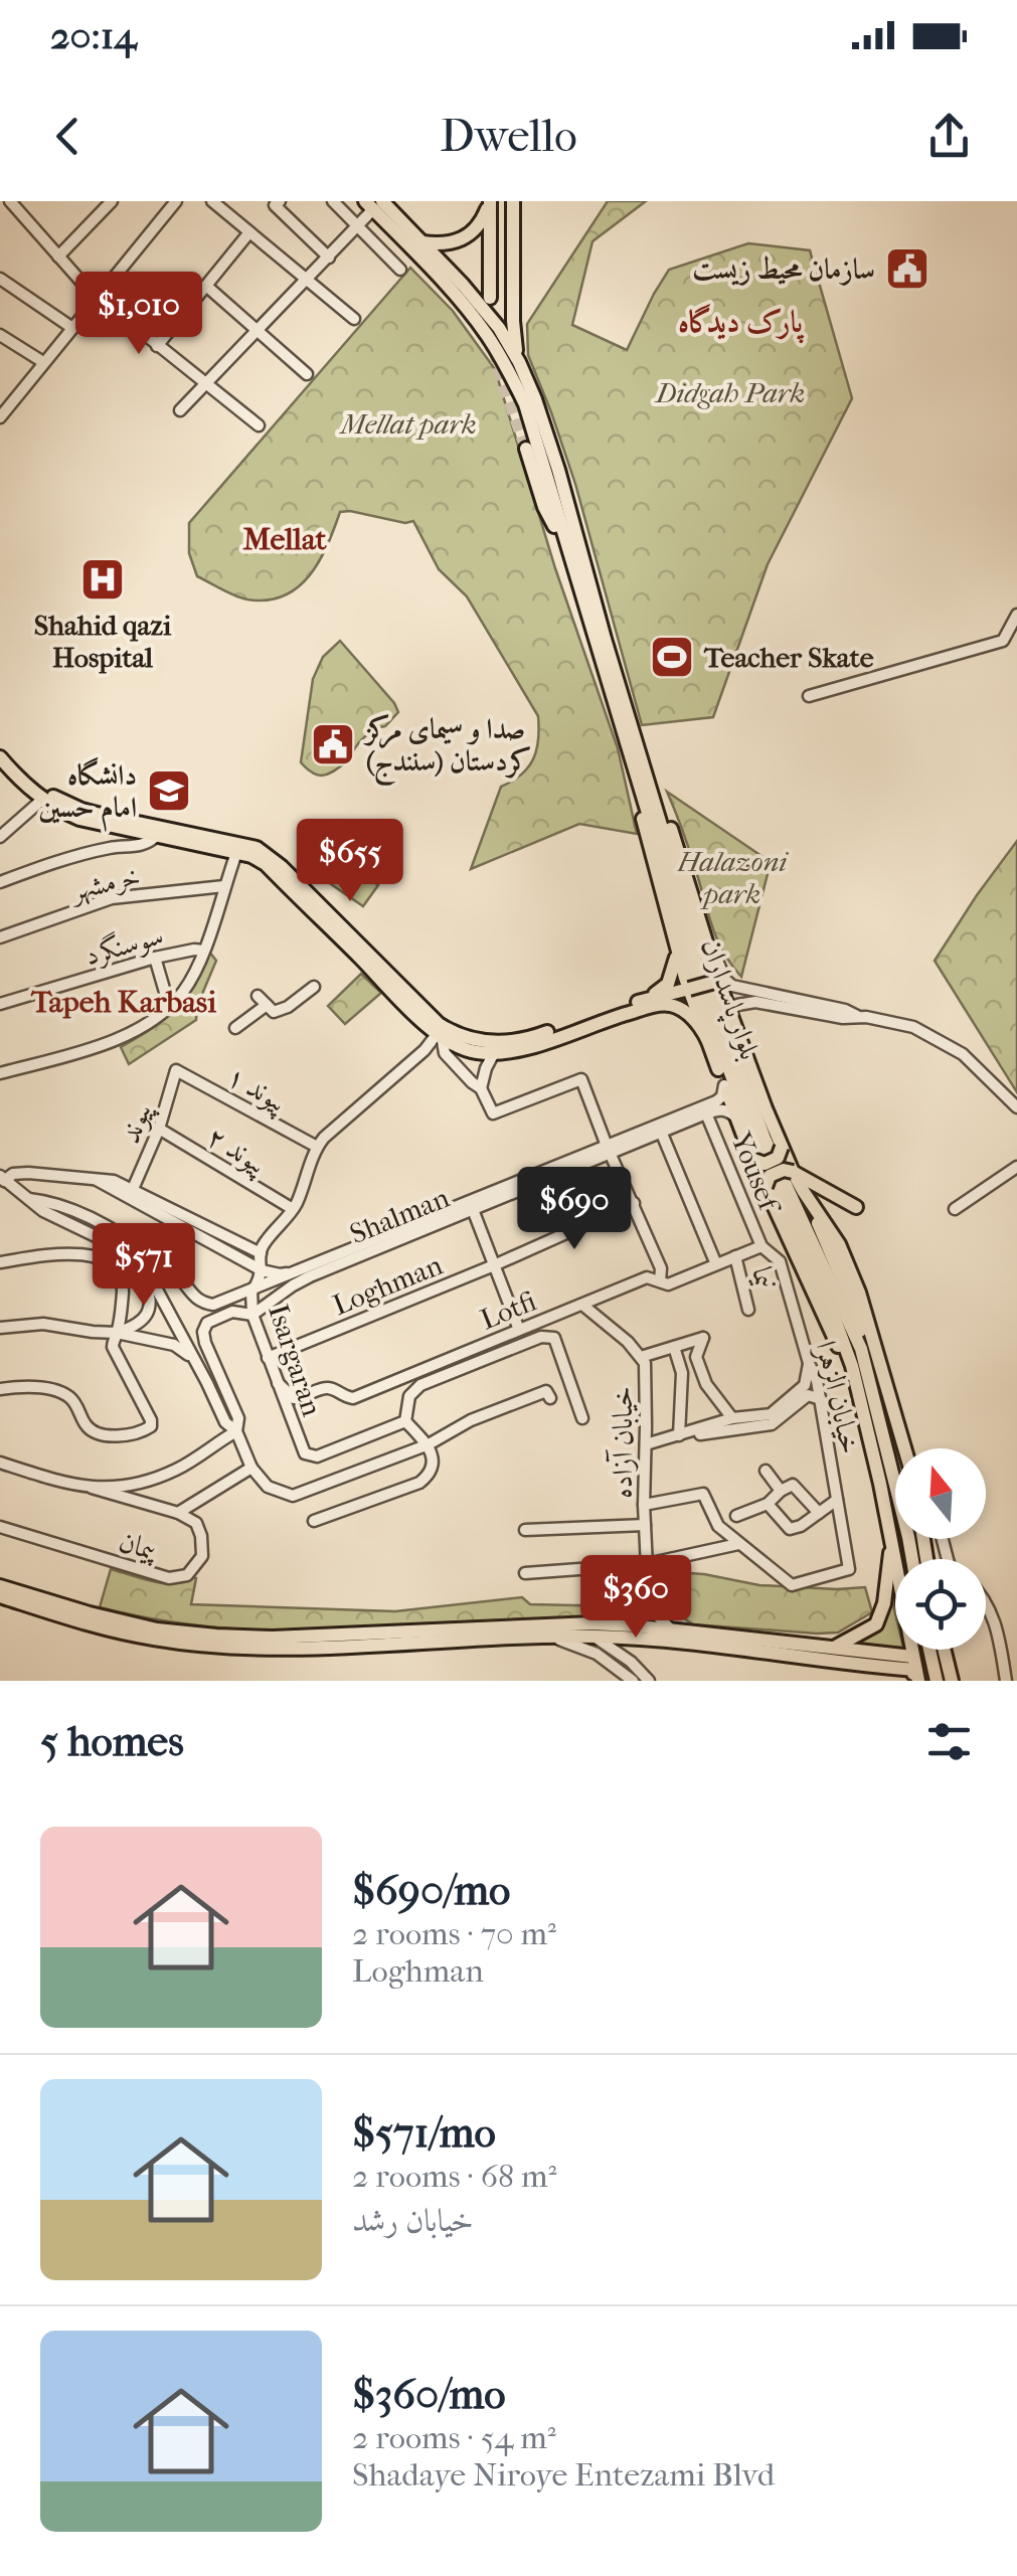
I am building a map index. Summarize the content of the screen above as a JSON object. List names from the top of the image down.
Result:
{
  "streets": {
    "main road": ["بلوار پاسداران"],
    "street": [
      "خرمشهر",
      "سوسنگرد",
      "پیوند ۱",
      "پیوند",
      "پیوند ۲",
      "Yousef",
      "Shalman",
      "نیما",
      "Loghman",
      "Lotfi",
      "Isargaran",
      "خیابان الزهرا",
      "خیابان آزاده",
      "پیمان"
    ]
  },
  "crossings": [
    ["پیوند ۱", "پیوند"],
    ["پیوند", "پیوند ۲"],
    ["Yousef", "Shalman"],
    ["Yousef", "Lotfi"],
    ["Yousef", "خیابان الزهرا"],
    ["Shalman", "Isargaran"],
    ["نیما", "Lotfi"],
    ["Loghman", "Isargaran"],
    ["Lotfi", "Isargaran"],
    ["Lotfi", "خیابان الزهرا"],
    ["Lotfi", "خیابان آزاده"]
  ],
  "districts": ["پارک دیدگاه", "Mellat", "Tapeh Karbasi"],
  "parks": ["Didgah Park", "Mellat park", "Halazoni park"],
  "places": {
    "public building": ["سازمان محیط زیست", "صدا و سیمای مرکز کردستان (سنندج)"],
    "hospital": ["Shahid qazi Hospital"],
    "sports": ["Teacher Skate"],
    "school or university": ["دانشگاه امام حسین"]
  },
  "north": "top",
  "page": {
    "status": "20:14",
    "header": "Dwello",
    "price": [
      "$1,010",
      "$655",
      "$690",
      "$571",
      "$360"
    ],
    "heading": "5 homes",
    "list": [
      {
        "name": "$690/mo",
        "note": "2 rooms · 70 m² · Loghman"
      },
      {
        "name": "$571/mo",
        "note": "2 rooms · 68 m² · خیابان رشد"
      },
      {
        "name": "$360/mo",
        "note": "2 rooms · 54 m² · Shadaye Niroye Entezami Blvd"
      }
    ]
  }
}
